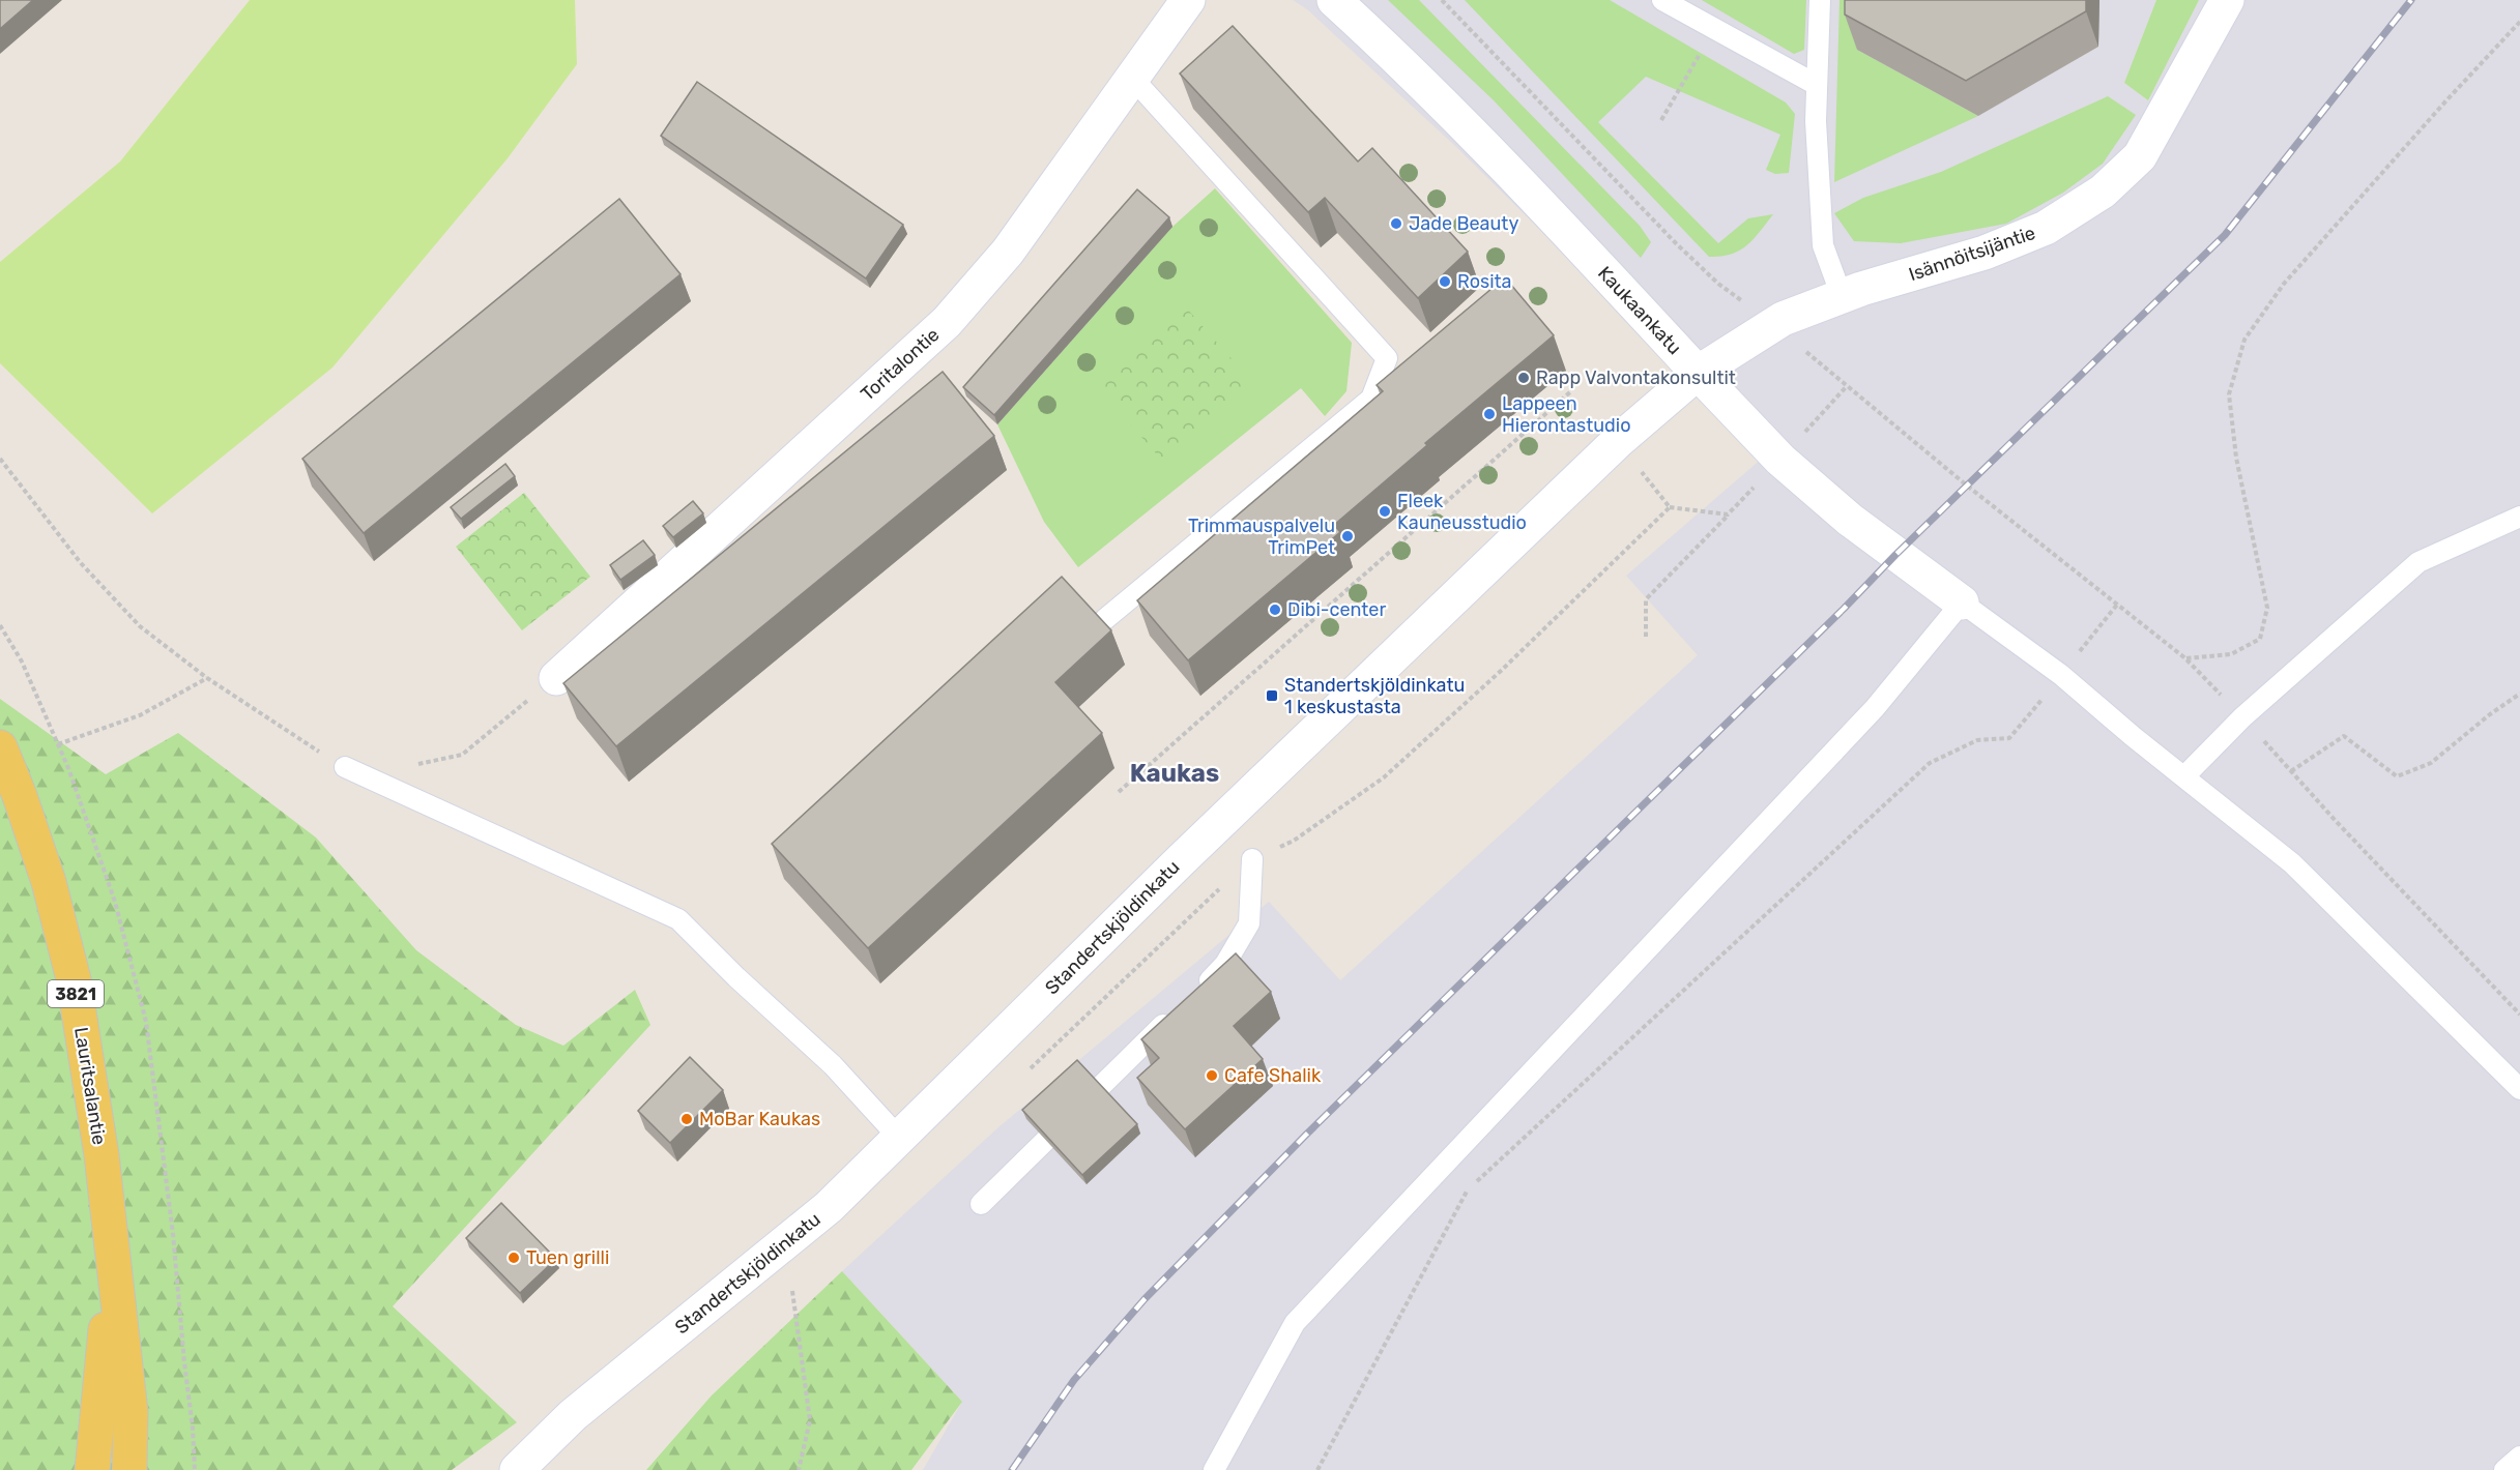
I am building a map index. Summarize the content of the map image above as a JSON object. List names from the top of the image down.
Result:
{
  "streets": {
    "main road": ["3821", "Lauritsalantie"],
    "street": [
      "Isännöitsijäntie",
      "Kaukaankatu",
      "Toritalontie",
      "Standertskjöldinkatu"
    ]
  },
  "crossings": [
    ["Isännöitsijäntie", "Kaukaankatu"],
    ["Isännöitsijäntie", "Standertskjöldinkatu"],
    ["Kaukaankatu", "Standertskjöldinkatu"]
  ],
  "districts": ["Kaukas"],
  "places": {
    "other": [
      "Jade Beauty",
      "Rosita",
      "Rapp Valvontakonsultit",
      "Lappeen Hierontastudio",
      "Fleek Kauneusstudio",
      "Trimmauspalvelu TrimPet",
      "Dibi-center",
      "Cafe Shalik",
      "MoBar Kaukas",
      "Tuen grilli"
    ],
    "transit": ["Standertskjöldinkatu 1 keskustasta"]
  }
}
